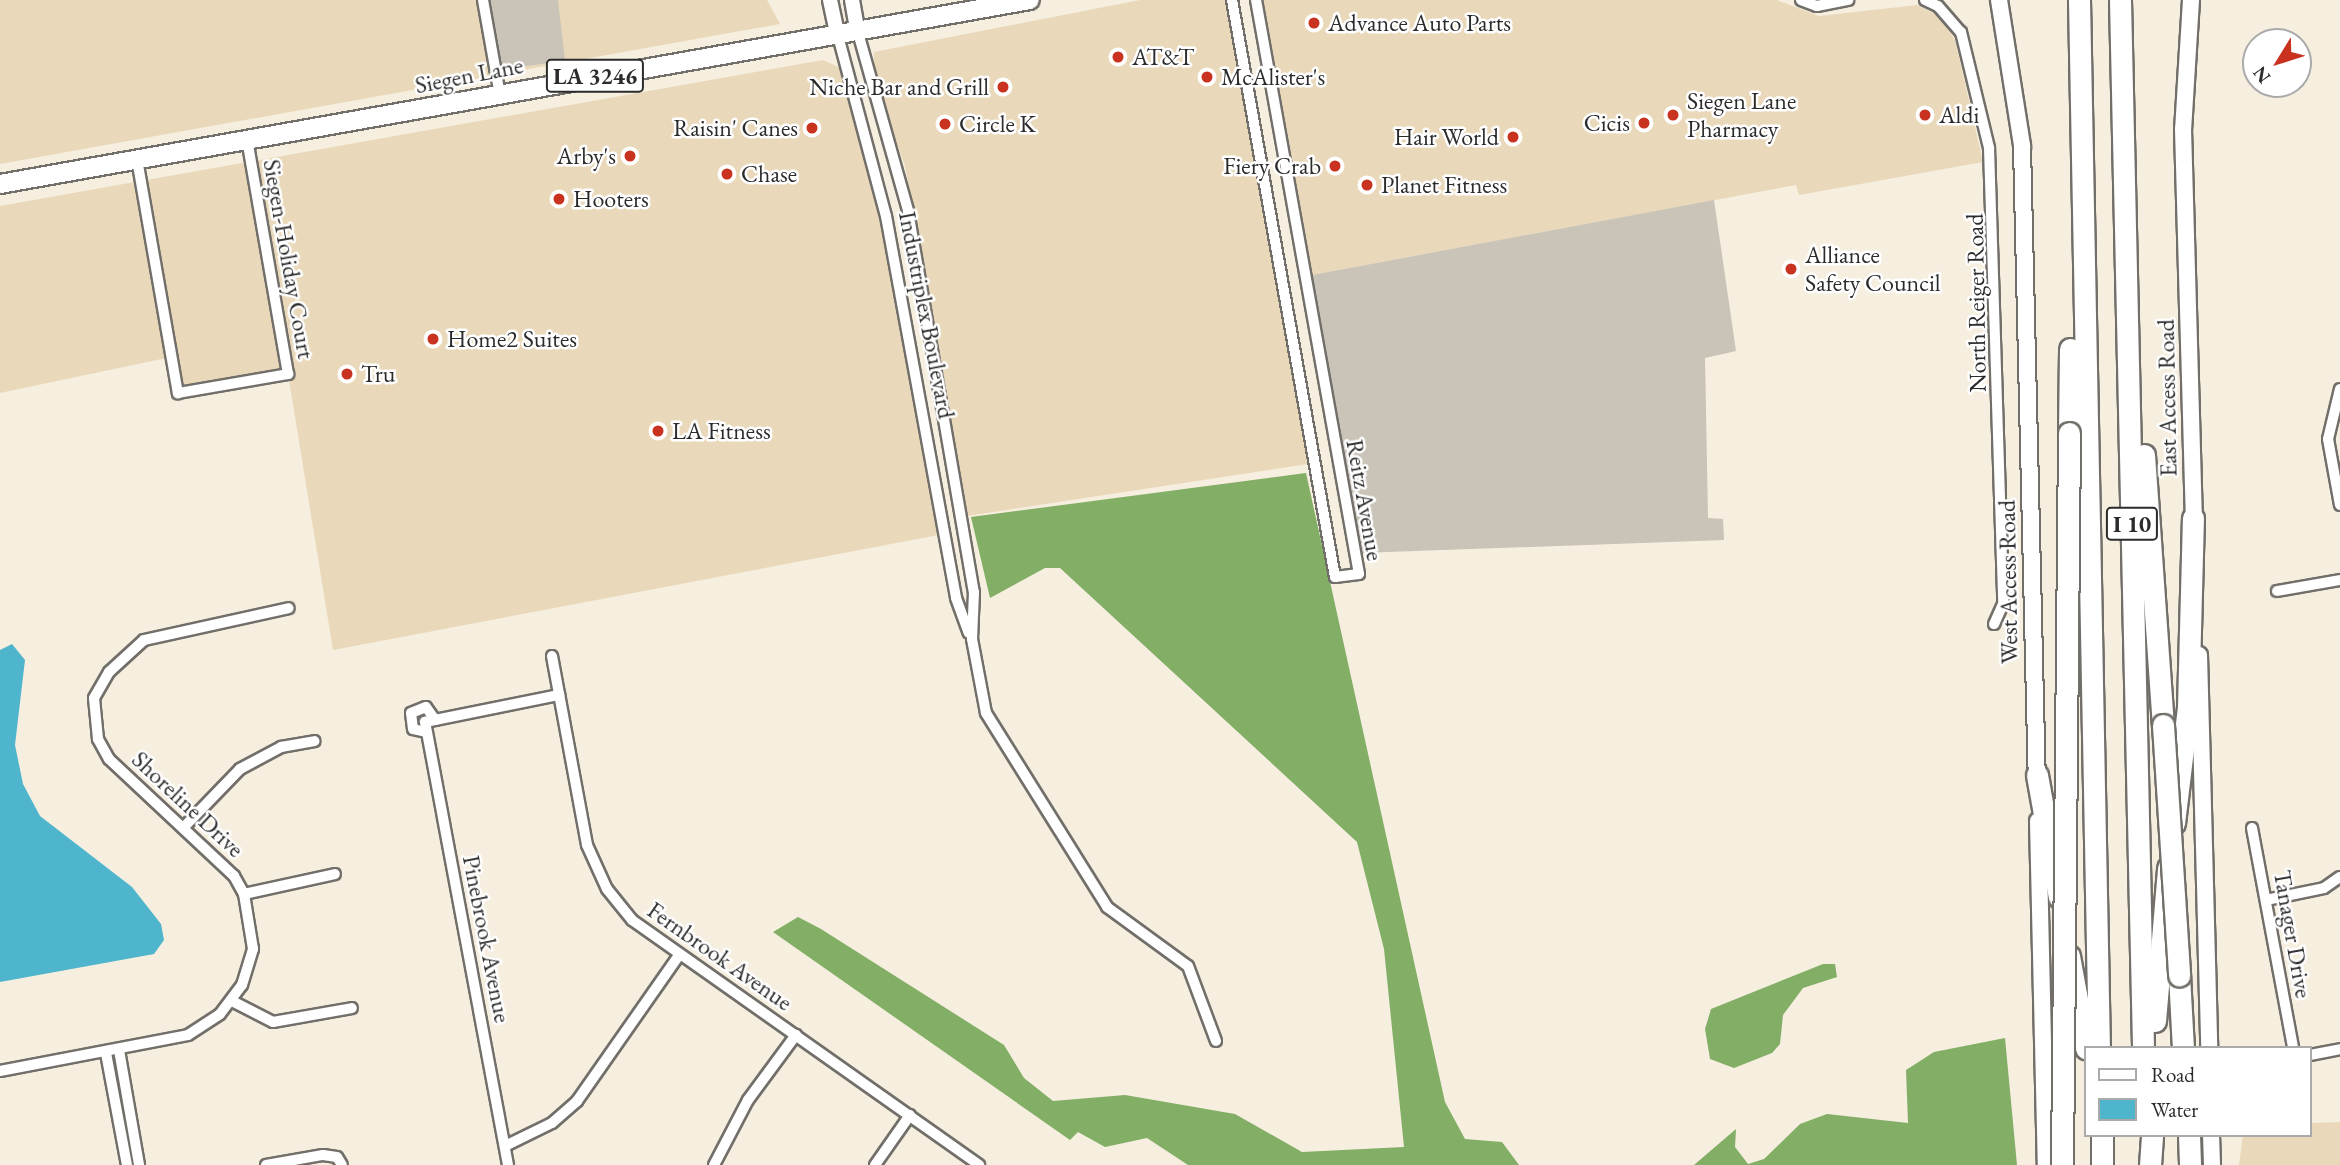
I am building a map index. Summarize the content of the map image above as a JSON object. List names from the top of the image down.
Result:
{
  "streets": {
    "highway": ["I 10"],
    "main road": [
      "Siegen Lane",
      "LA 3246",
      "East Access Road",
      "West Access Road"
    ],
    "street": [
      "Siegen-Holiday Court",
      "North Reiger Road",
      "Industriplex Boulevard",
      "Reitz Avenue",
      "Shoreline Drive",
      "Tanager Drive",
      "Pinebrook Avenue",
      "Fernbrook Avenue"
    ]
  },
  "crossings": [
    ["Siegen Lane", "Siegen-Holiday Court"],
    ["Siegen Lane", "Industriplex Boulevard"],
    ["Pinebrook Avenue", "Fernbrook Avenue"]
  ],
  "places": [
    "Advance Auto Parts",
    "AT&T",
    "McAlister's",
    "Niche Bar and Grill",
    "Siegen Lane Pharmacy",
    "Aldi",
    "Cicis",
    "Circle K",
    "Raisin' Canes",
    "Hair World",
    "Arby's",
    "Fiery Crab",
    "Chase",
    "Planet Fitness",
    "Hooters",
    "Alliance Safety Council",
    "Home2 Suites",
    "Tru",
    "LA Fitness"
  ],
  "legend": ["Road", "Water"],
  "north": "bottom left"
}
